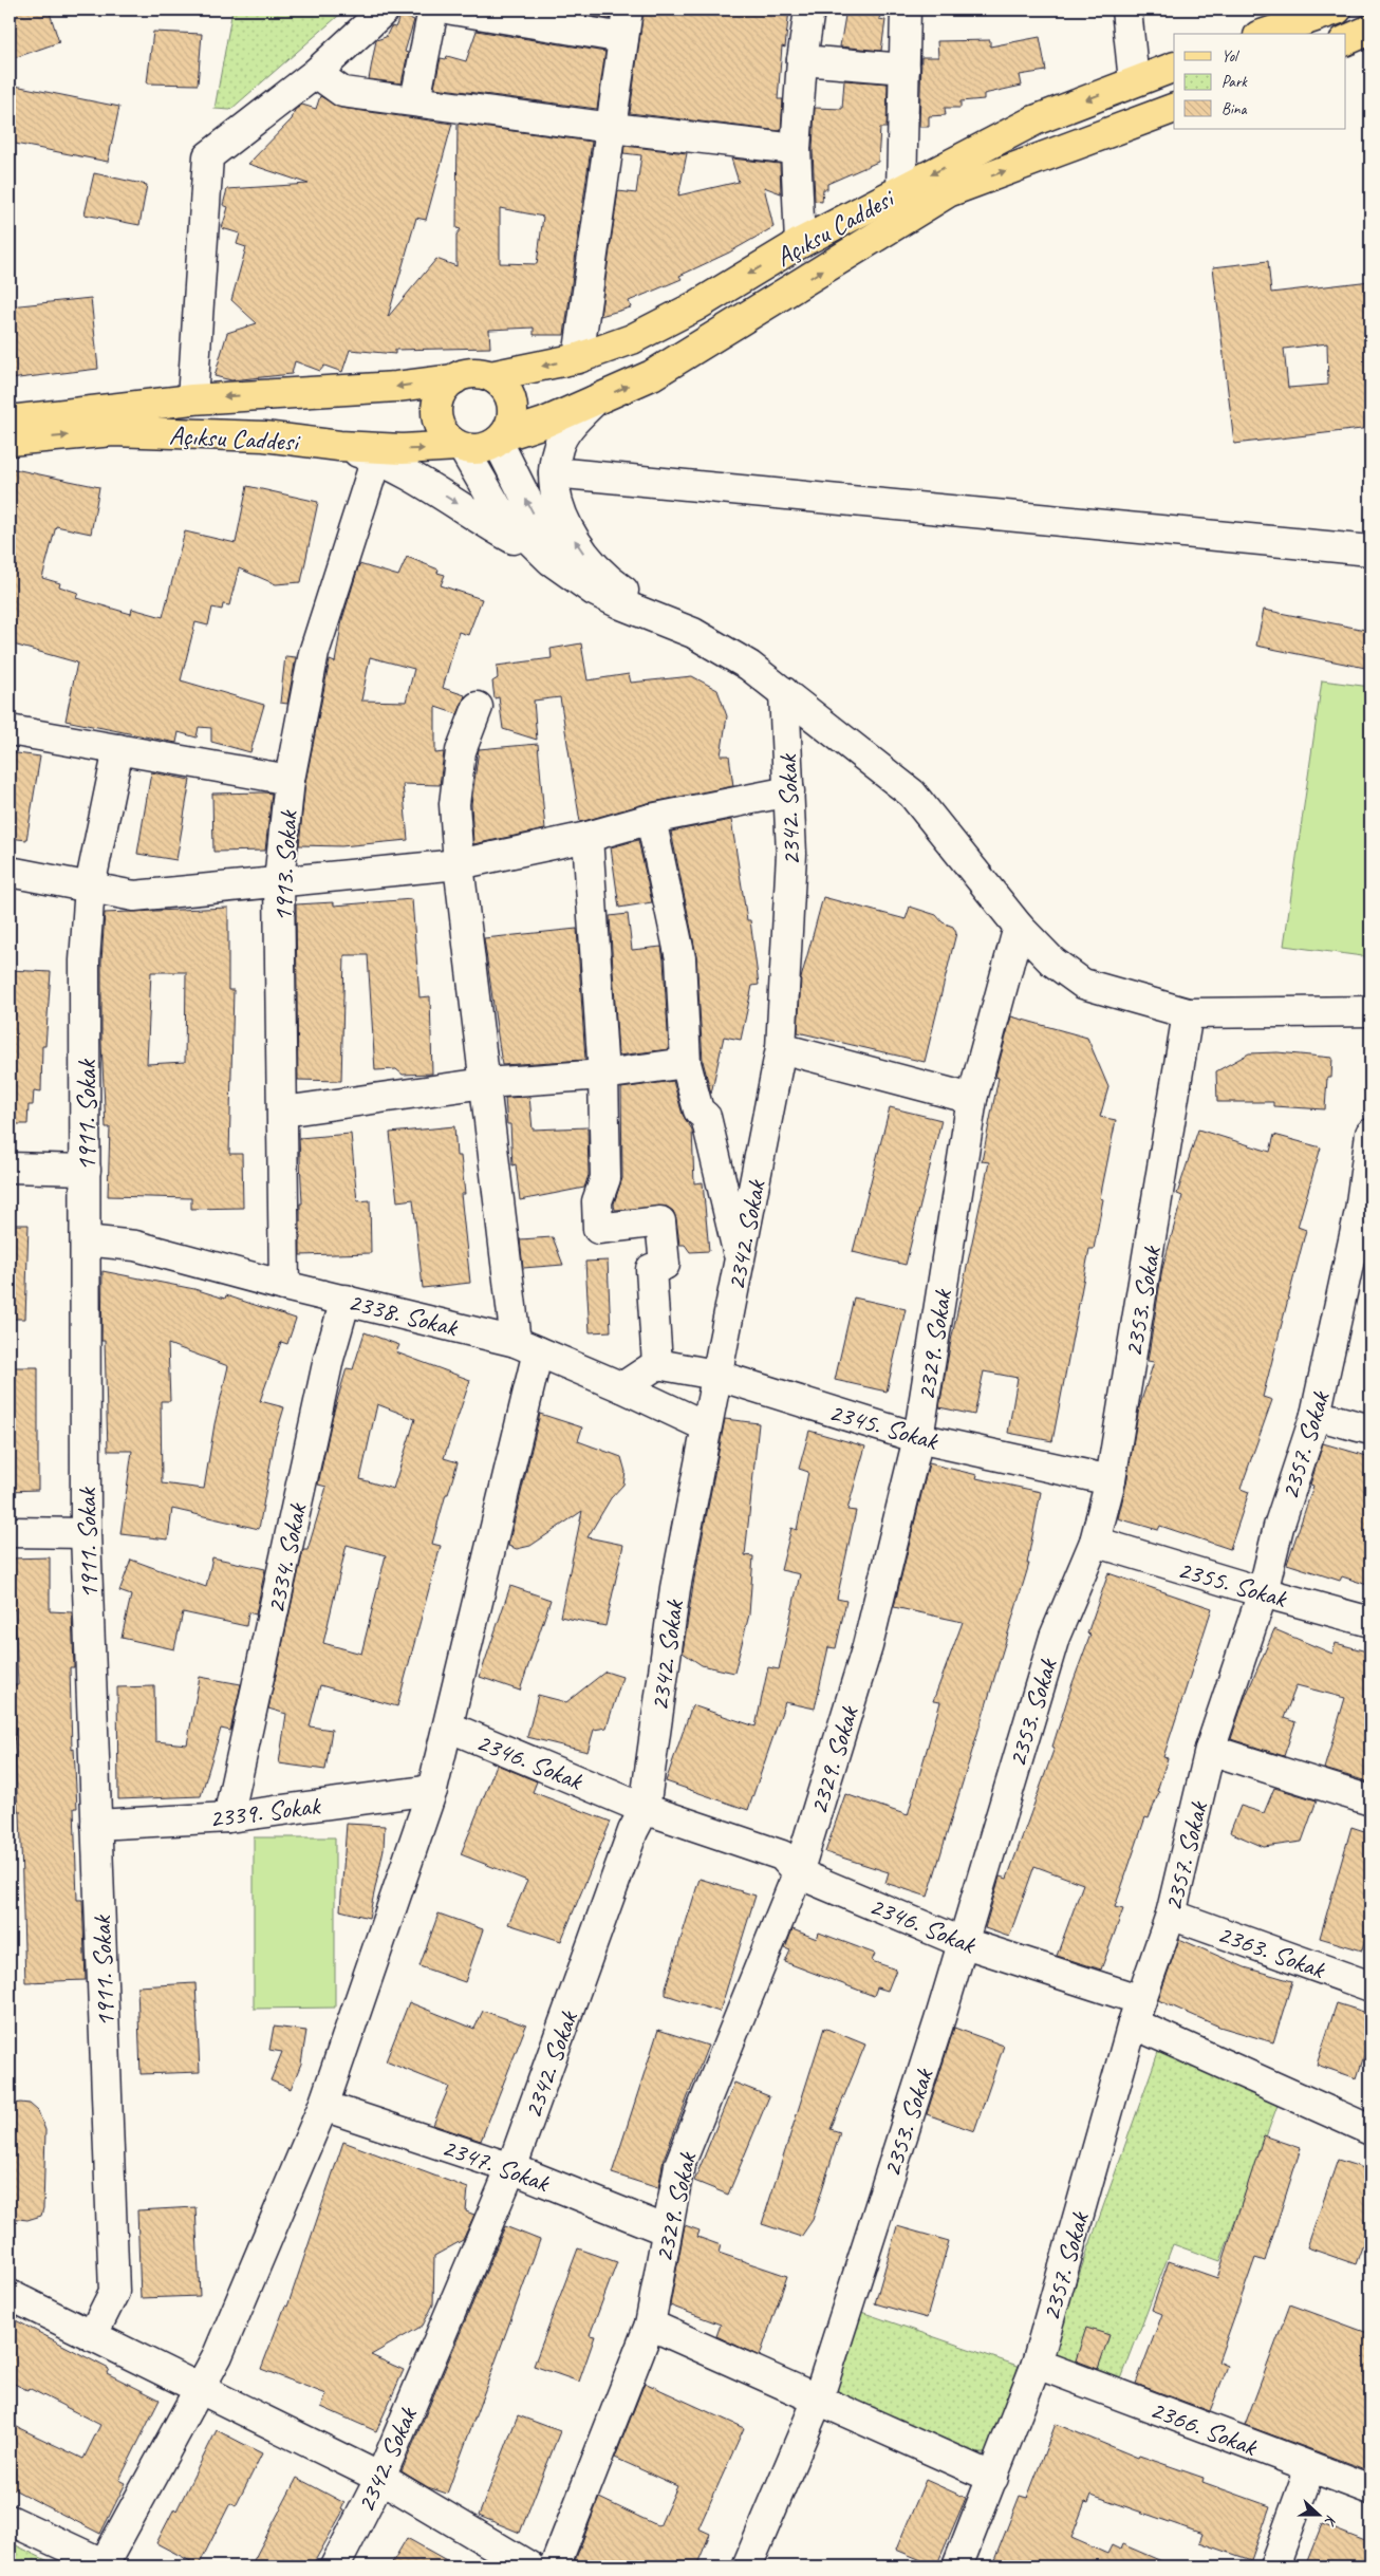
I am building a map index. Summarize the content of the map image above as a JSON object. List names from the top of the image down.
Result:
{
  "streets": {
    "main road": ["Açıksu Caddesi"],
    "street": [
      "2342. Sokak",
      "1913. Sokak",
      "1911. Sokak",
      "2353. Sokak",
      "2338. Sokak",
      "2329. Sokak",
      "2345. Sokak",
      "2357. Sokak",
      "2334. Sokak",
      "2355. Sokak",
      "2346. Sokak",
      "2339. Sokak",
      "2363. Sokak",
      "2347. Sokak",
      "2366. Sokak"
    ]
  },
  "crossings": [
    ["2342. Sokak", "2338. Sokak"],
    ["2342. Sokak", "2345. Sokak"],
    ["2342. Sokak", "2346. Sokak"],
    ["2342. Sokak", "2347. Sokak"],
    ["1913. Sokak", "2338. Sokak"],
    ["1911. Sokak", "2338. Sokak"],
    ["1911. Sokak", "2339. Sokak"],
    ["2353. Sokak", "2345. Sokak"],
    ["2353. Sokak", "2355. Sokak"],
    ["2353. Sokak", "2346. Sokak"],
    ["2338. Sokak", "2334. Sokak"],
    ["2329. Sokak", "2345. Sokak"],
    ["2329. Sokak", "2346. Sokak"],
    ["2329. Sokak", "2347. Sokak"],
    ["2357. Sokak", "2355. Sokak"],
    ["2357. Sokak", "2346. Sokak"],
    ["2357. Sokak", "2363. Sokak"],
    ["2357. Sokak", "2366. Sokak"],
    ["2334. Sokak", "2339. Sokak"]
  ],
  "legend": ["Yol", "Park", "Bina"],
  "north": "right"
}
